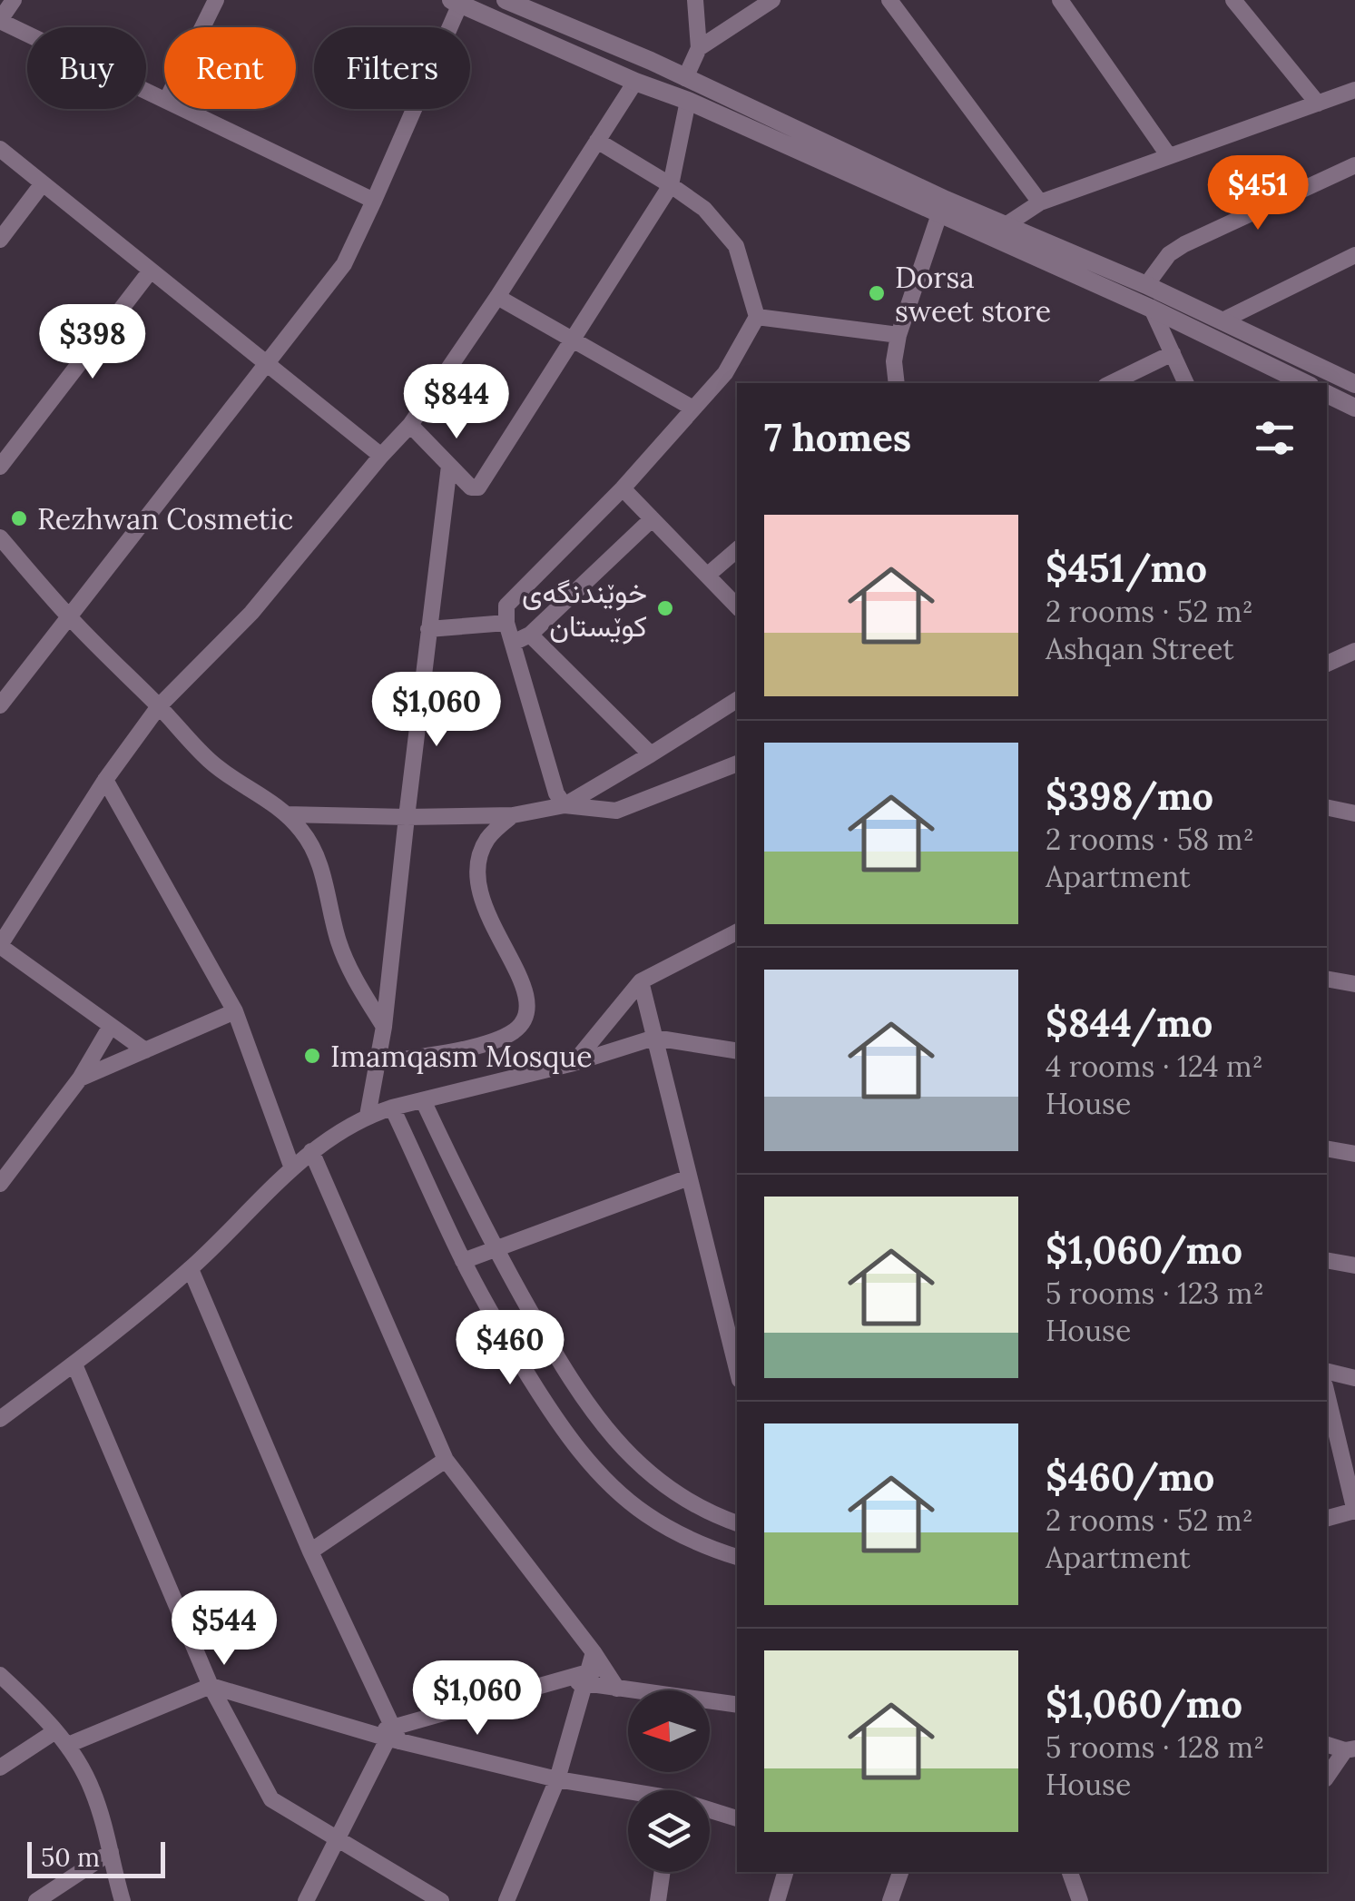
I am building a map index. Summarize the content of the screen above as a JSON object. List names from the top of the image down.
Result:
{
  "places": [
    "Dorsa sweet store",
    "Rezhwan Cosmetic",
    "خوێندنگەی کوێستان",
    "Imamqasm Mosque"
  ],
  "scale_bar": "50 m",
  "north": "left",
  "page": {
    "chip": ["Buy", "Rent", "Filters"],
    "price": [
      "$451",
      "$398",
      "$844",
      "$1,060",
      "$460",
      "$544",
      "$1,060"
    ],
    "heading": "7 homes",
    "list": [
      {
        "name": "$451/mo",
        "note": "2 rooms · 52 m² · Ashqan Street"
      },
      {
        "name": "$398/mo",
        "note": "2 rooms · 58 m² · Apartment"
      },
      {
        "name": "$844/mo",
        "note": "4 rooms · 124 m² · House"
      },
      {
        "name": "$1,060/mo",
        "note": "5 rooms · 123 m² · House"
      },
      {
        "name": "$460/mo",
        "note": "2 rooms · 52 m² · Apartment"
      },
      {
        "name": "$1,060/mo",
        "note": "5 rooms · 128 m² · House"
      }
    ],
    "scale": "50 m"
  }
}
